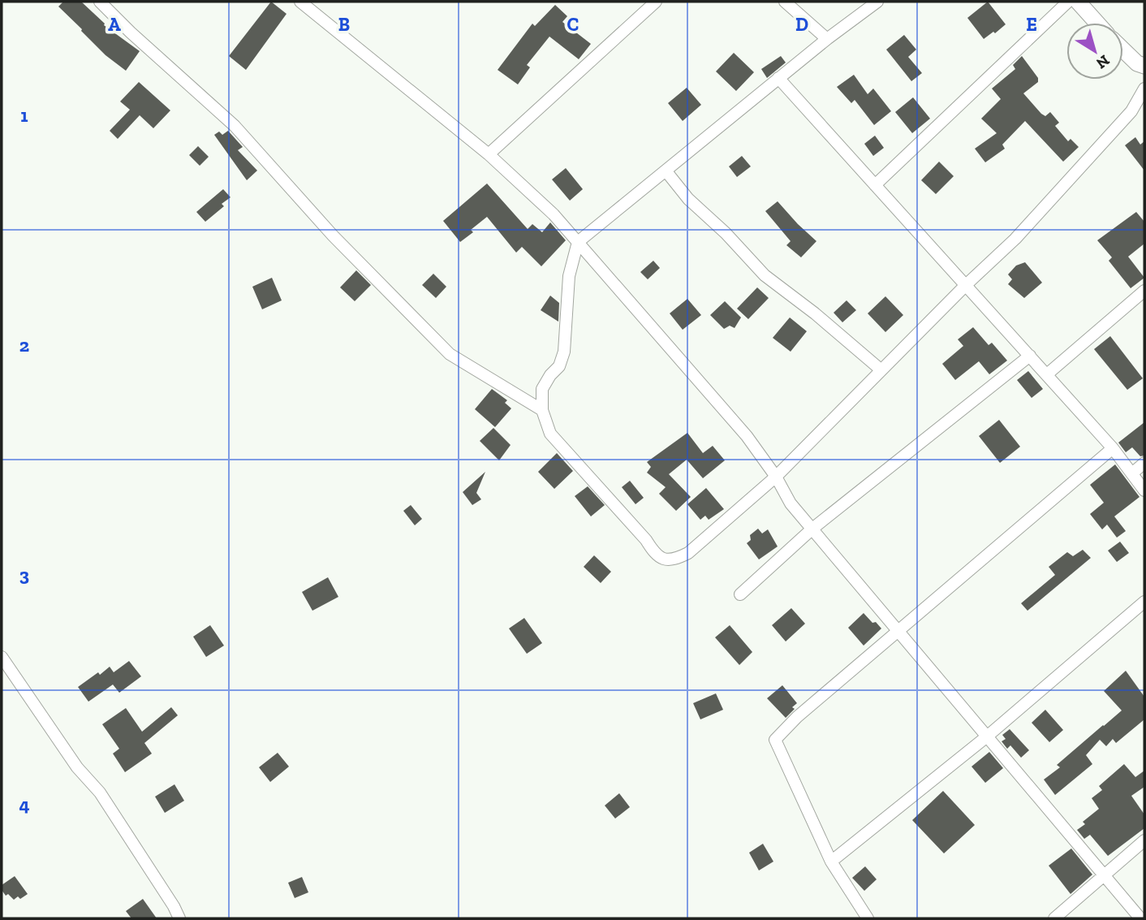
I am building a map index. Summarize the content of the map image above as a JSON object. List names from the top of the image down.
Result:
{
  "north": "bottom right",
  "grid": {
    "columns": [
      "A",
      "B",
      "C",
      "D",
      "E"
    ],
    "rows": [
      "1",
      "2",
      "3",
      "4"
    ]
  }
}
